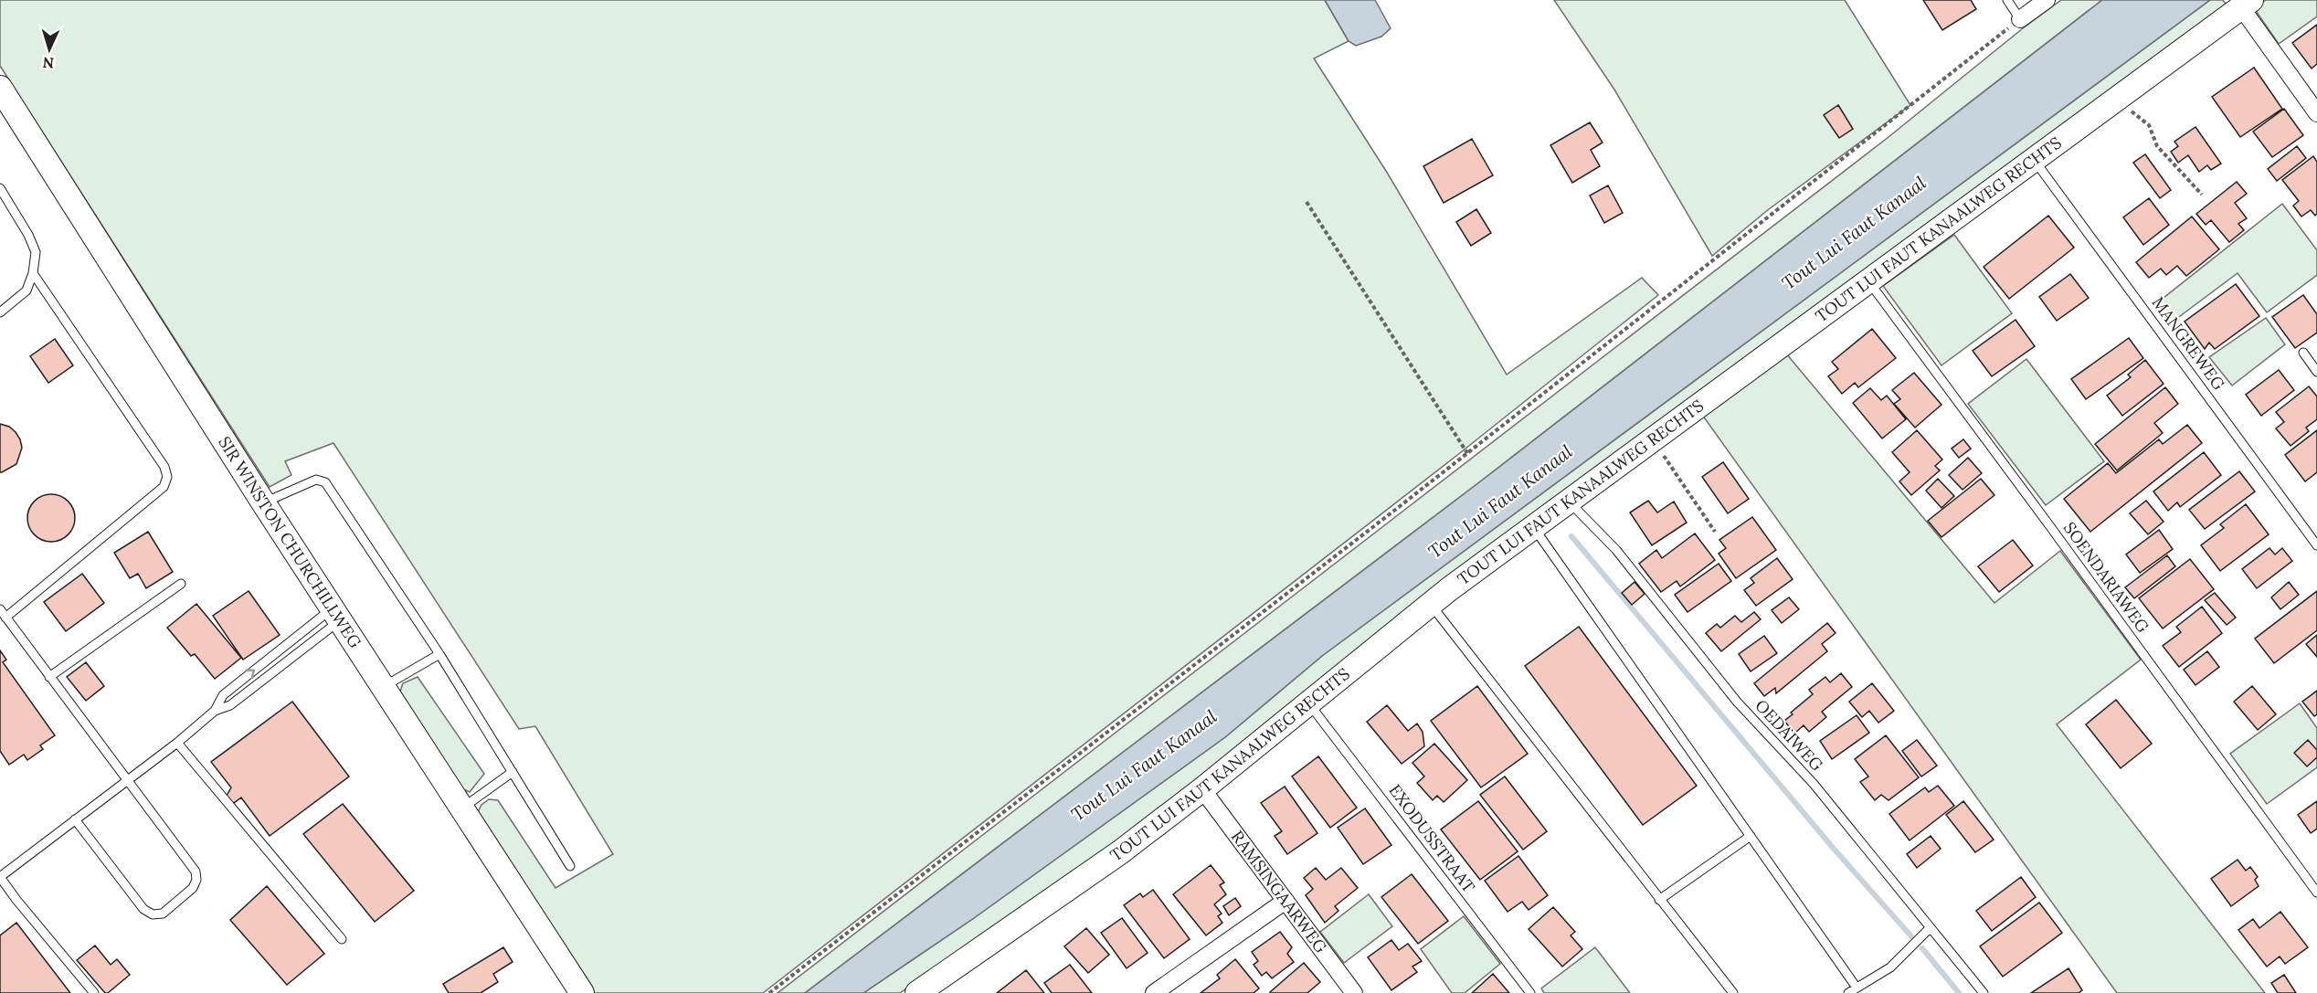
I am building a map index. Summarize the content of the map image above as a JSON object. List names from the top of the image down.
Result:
{
  "streets": {
    "street": ["TOUT LUI FAUT KANAALWEG RECHTS", "SIR WINSTON CHURCHILLWEG", "RAMSINGAARWEG"],
    "lane": [
      "MANGREWEG",
      "SOENDARIAWEG",
      "OEDAIWEG",
      "EXODUSSTRAAT"
    ]
  },
  "crossings": [
    ["TOUT LUI FAUT KANAALWEG RECHTS", "MANGREWEG"],
    ["TOUT LUI FAUT KANAALWEG RECHTS", "SOENDARIAWEG"],
    ["TOUT LUI FAUT KANAALWEG RECHTS", "OEDAIWEG"],
    ["TOUT LUI FAUT KANAALWEG RECHTS", "EXODUSSTRAAT"],
    ["TOUT LUI FAUT KANAALWEG RECHTS", "RAMSINGAARWEG"]
  ],
  "water": ["Tout Lui Faut Kanaal"],
  "north": "bottom"
}
